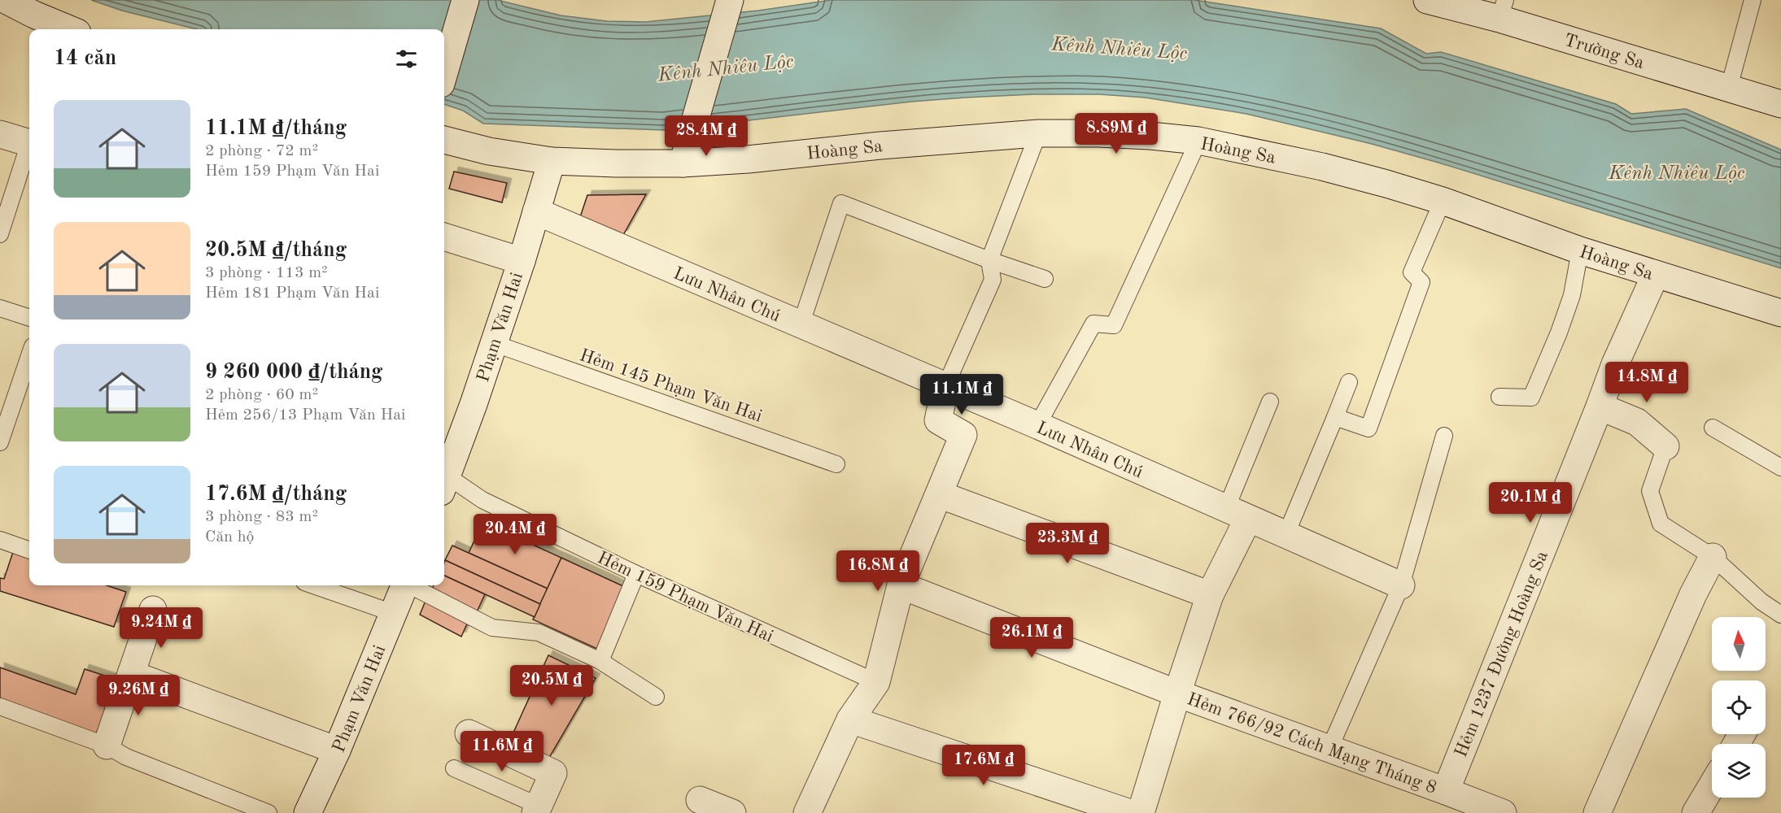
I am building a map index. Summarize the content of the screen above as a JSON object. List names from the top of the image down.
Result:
{
  "streets": {
    "street": [
      "Trường Sa",
      "Hoàng Sa",
      "Lưu Nhân Chú",
      "Phạm Văn Hai",
      "Hẻm 1237 Đường Hoàng Sa",
      "Hẻm 766/92 Cách Mạng Tháng 8"
    ],
    "lane": ["Hẻm 145 Phạm Văn Hai", "Hẻm 159 Phạm Văn Hai"]
  },
  "crossings": [
    ["Hoàng Sa", "Phạm Văn Hai"],
    ["Hoàng Sa", "Hẻm 1237 Đường Hoàng Sa"],
    ["Lưu Nhân Chú", "Phạm Văn Hai"],
    ["Phạm Văn Hai", "Hẻm 145 Phạm Văn Hai"],
    ["Hẻm 1237 Đường Hoàng Sa", "Hẻm 766/92 Cách Mạng Tháng 8"]
  ],
  "water": ["Kênh Nhiêu Lộc"],
  "north": "top",
  "page": {
    "heading": "14 căn",
    "list": [
      {
        "name": "11.1M ₫/tháng",
        "note": "2 phòng · 72 m² · Hẻm 159 Phạm Văn Hai"
      },
      {
        "name": "20.5M ₫/tháng",
        "note": "3 phòng · 113 m² · Hẻm 181 Phạm Văn Hai"
      },
      {
        "name": "9 260 000 ₫/tháng",
        "note": "2 phòng · 60 m² · Hẻm 256/13 Phạm Văn Hai"
      },
      {
        "name": "17.6M ₫/tháng",
        "note": "3 phòng · 83 m² · Căn hộ"
      }
    ],
    "price": [
      "8.89M ₫",
      "28.4M ₫",
      "14.8M ₫",
      "11.1M ₫",
      "20.1M ₫",
      "20.4M ₫",
      "23.3M ₫",
      "16.8M ₫",
      "9.24M ₫",
      "26.1M ₫",
      "20.5M ₫",
      "9.26M ₫",
      "11.6M ₫",
      "17.6M ₫"
    ]
  }
}
